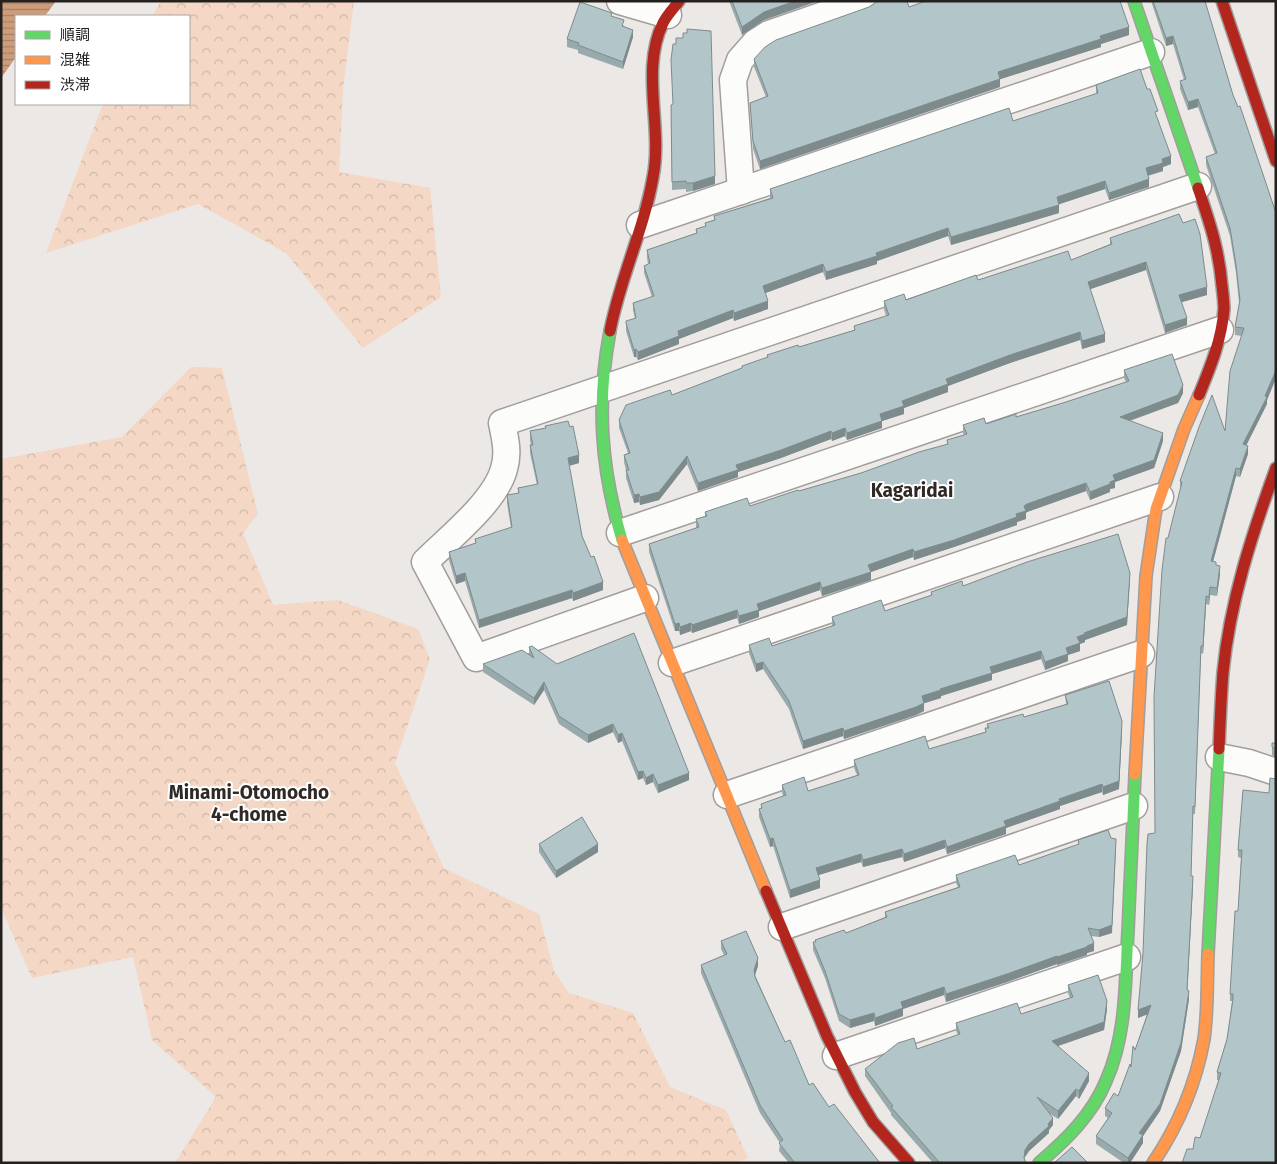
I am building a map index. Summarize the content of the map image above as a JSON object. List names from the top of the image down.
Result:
{
  "districts": ["Kagaridai", "Minami-Otomocho 4-chome"],
  "legend": ["順調", "混雑", "渋滞"]
}
